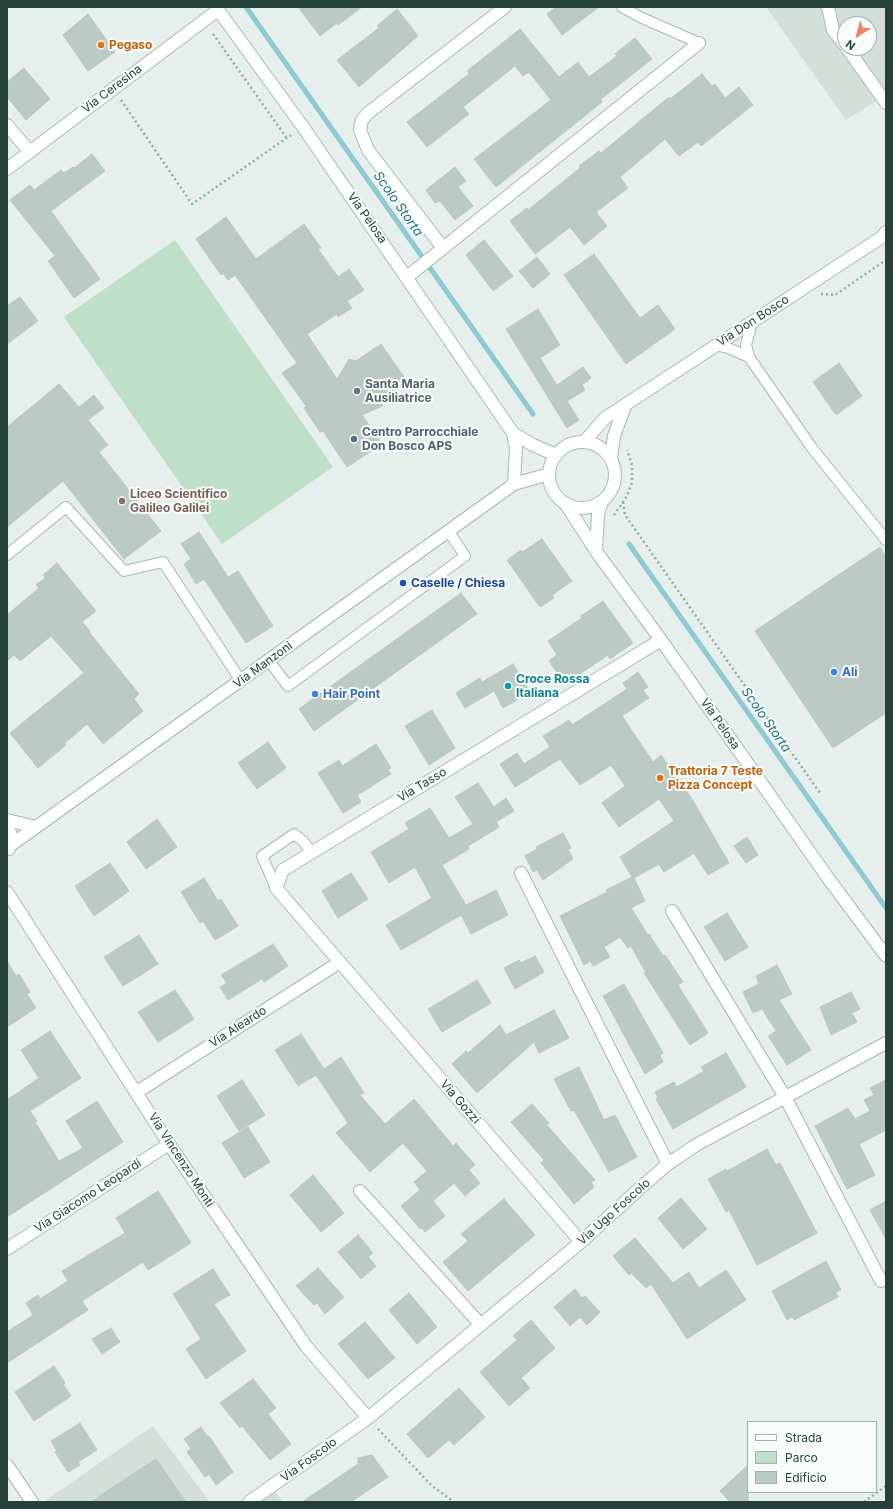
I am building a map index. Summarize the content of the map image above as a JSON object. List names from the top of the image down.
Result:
{
  "streets": {
    "street": [
      "Via Ceresina",
      "Via Pelosa",
      "Via Don Bosco",
      "Via Manzoni",
      "Via Tasso",
      "Via Aleardo",
      "Via Gozzi",
      "Via Vincenzo Monti",
      "Via Giacomo Leopardi",
      "Via Ugo Foscolo",
      "Via Foscolo"
    ]
  },
  "crossings": [
    ["Via Ceresina", "Via Pelosa"],
    ["Via Pelosa", "Via Don Bosco"],
    ["Via Pelosa", "Via Tasso"],
    ["Via Aleardo", "Via Gozzi"],
    ["Via Aleardo", "Via Vincenzo Monti"],
    ["Via Gozzi", "Via Ugo Foscolo"],
    ["Via Vincenzo Monti", "Via Giacomo Leopardi"],
    ["Via Vincenzo Monti", "Via Ugo Foscolo"],
    ["Via Vincenzo Monti", "Via Foscolo"],
    ["Via Ugo Foscolo", "Via Foscolo"]
  ],
  "water": ["Scolo Storta"],
  "places": [
    "Pegaso",
    "Santa Maria Ausiliatrice",
    "Centro Parrocchiale Don Bosco APS",
    "Liceo Scientifico Galileo Galilei",
    "Caselle / Chiesa",
    "Ali",
    "Croce Rossa Italiana",
    "Hair Point",
    "Trattoria 7 Teste Pizza Concept"
  ],
  "legend": ["Strada", "Parco", "Edificio"],
  "north": "bottom left"
}
